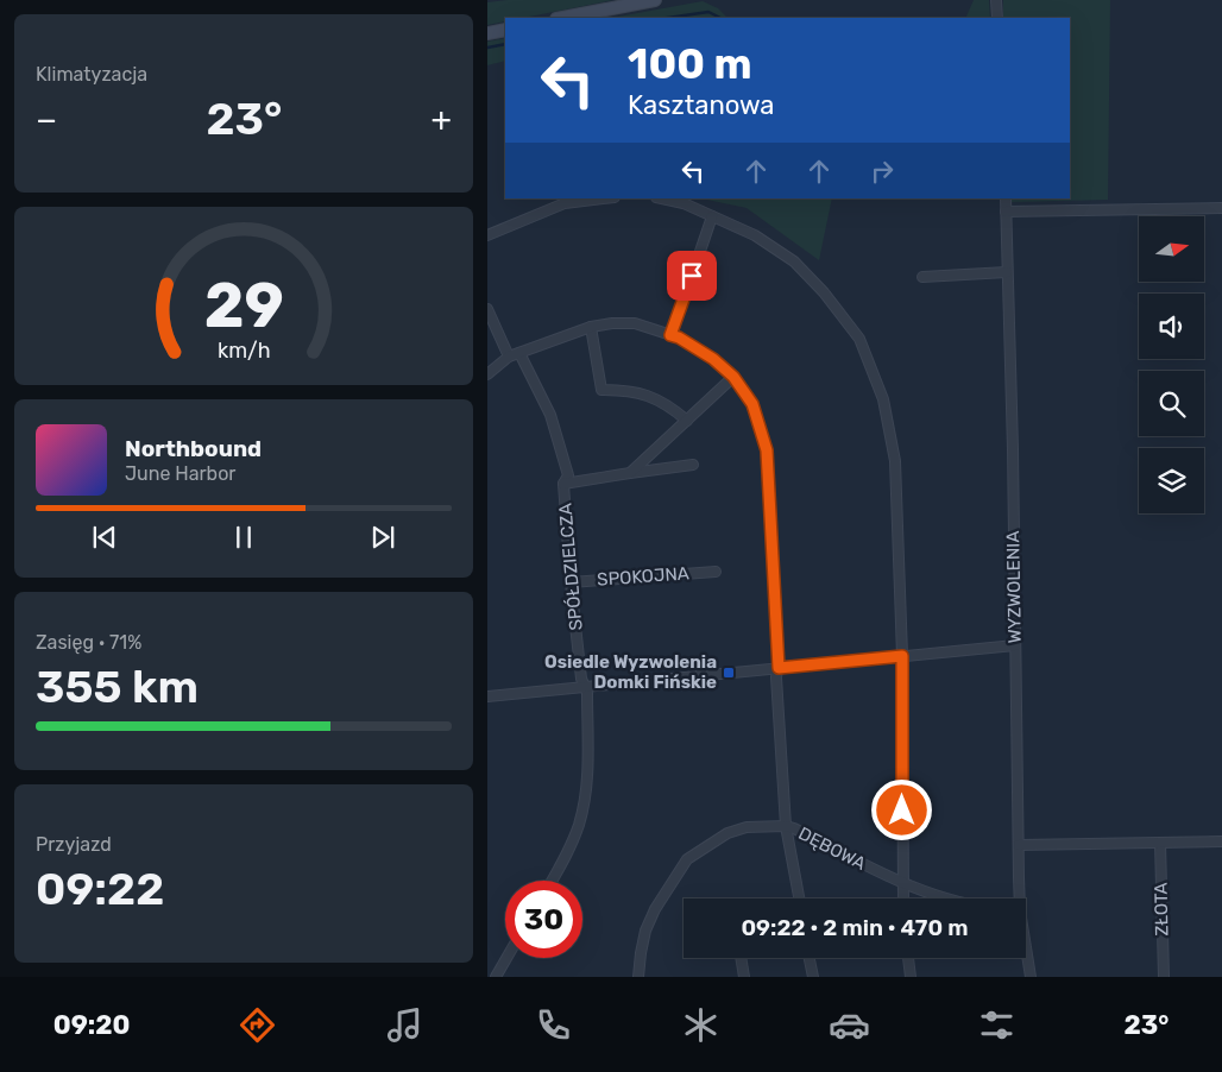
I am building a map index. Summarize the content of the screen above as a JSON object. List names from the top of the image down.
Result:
{
  "streets": {
    "street": [
      "SPÓŁDZIELCZA",
      "SPOKOJNA",
      "WYZWOLENIA",
      "DĘBOWA",
      "ZŁOTA"
    ]
  },
  "crossings": [
    ["SPÓŁDZIELCZA", "SPOKOJNA"]
  ],
  "places": {
    "transit": ["Osiedle Wyzwolenia Domki Fińskie"]
  },
  "north": "right",
  "page": {
    "tile": [
      "Klimatyzacja",
      ["Zasięg · 71%", "355 km"],
      ["Przyjazd", "09:22"]
    ],
    "turn": ["100 m", "Kasztanowa"],
    "heat": ["−", "23°", "+"],
    "song": ["Northbound", "June Harbor"],
    "limit": "30",
    "trip": "09:22 · 2 min · 470 m",
    "tabs": ["09:20", "23°"],
    "gauge": ["29", "km/h"]
  }
}
